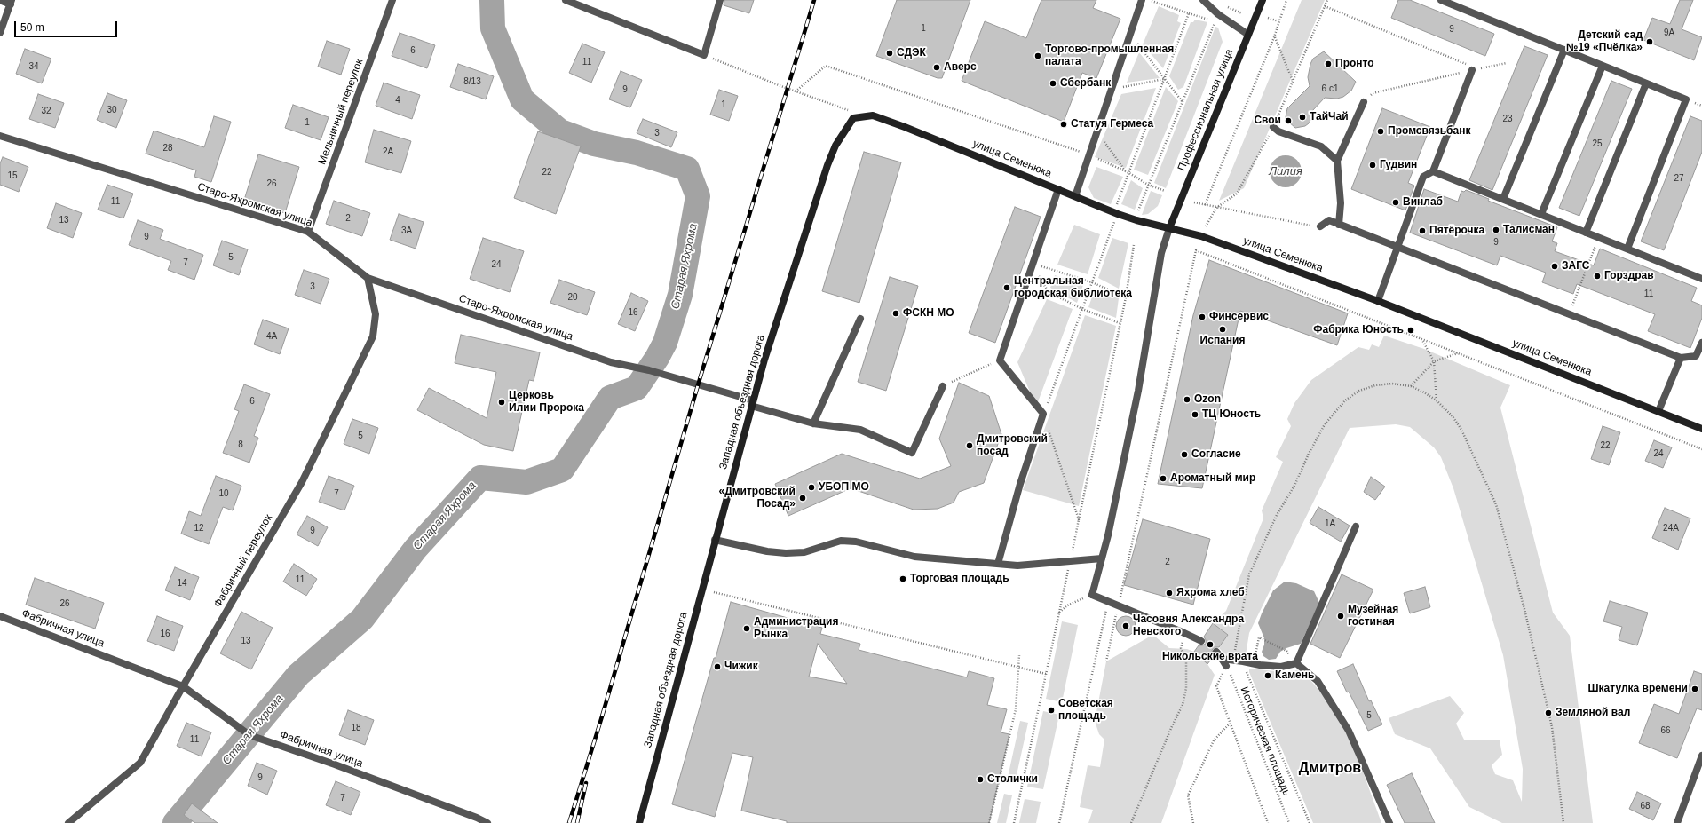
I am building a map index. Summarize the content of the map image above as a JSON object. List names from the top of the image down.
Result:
{
  "streets": {
    "main road": ["Профессиональная улица", "улица Семенюка", "Западная объездная дорога"],
    "street": [
      "Мельничный переулок",
      "Старо-Яхромская улица",
      "Фабричный переулок",
      "Фабричная улица"
    ],
    "path": ["Историческая площадь"]
  },
  "crossings": [
    ["Профессиональная улица", "улица Семенюка"],
    ["Мельничный переулок", "Старо-Яхромская улица"],
    ["улица Семенюка", "Западная объездная дорога"],
    ["Старо-Яхромская улица", "Западная объездная дорога"],
    ["Старо-Яхромская улица", "Фабричный переулок"],
    ["Фабричный переулок", "Фабричная улица"]
  ],
  "districts": ["Дмитров"],
  "water": ["Лилия", "Старая Яхрома"],
  "places": [
    "Детский сад №19 «Пчёлка»",
    "СДЭК",
    "Торгово-промышленная палата",
    "Пронто",
    "Аверс",
    "Сбербанк",
    "ТайЧай",
    "Свои",
    "Статуя Гермеса",
    "Промсвязьбанк",
    "Гудвин",
    "Винлаб",
    "Талисман",
    "Пятёрочка",
    "ЗАГС",
    "Горздрав",
    "Центральная городская библиотека",
    "ФСКН МО",
    "Финсервис",
    "Испания",
    "Фабрика Юность",
    "Ozon",
    "Церковь Илии Пророка",
    "ТЦ Юность",
    "Дмитровский посад",
    "Согласие",
    "Ароматный мир",
    "УБОП МО",
    "«Дмитровский Посад»",
    "Торговая площадь",
    "Яхрома хлеб",
    "Музейная гостиная",
    "Часовня Александра Невского",
    "Администрация Рынка",
    "Никольские врата",
    "Чижик",
    "Камень",
    "Шкатулка времени",
    "Советская площадь",
    "Земляной вал",
    "Столички"
  ],
  "house_numbers": [
    "1",
    "9",
    "9А",
    "6",
    "11",
    "34",
    "8/13",
    "6 с1",
    "9",
    "4",
    "1",
    "30",
    "32",
    "23",
    "1",
    "3",
    "25",
    "28",
    "2А",
    "22",
    "15",
    "27",
    "26",
    "11",
    "2",
    "13",
    "3А",
    "9",
    "9",
    "5",
    "7",
    "24",
    "3",
    "11",
    "20",
    "16",
    "4А",
    "6",
    "5",
    "8",
    "22",
    "24",
    "10",
    "7",
    "1А",
    "12",
    "24А",
    "9",
    "2",
    "11",
    "14",
    "26",
    "16",
    "13",
    "5",
    "18",
    "66",
    "11",
    "9",
    "7",
    "68"
  ],
  "scale_bar": "50 m"
}
